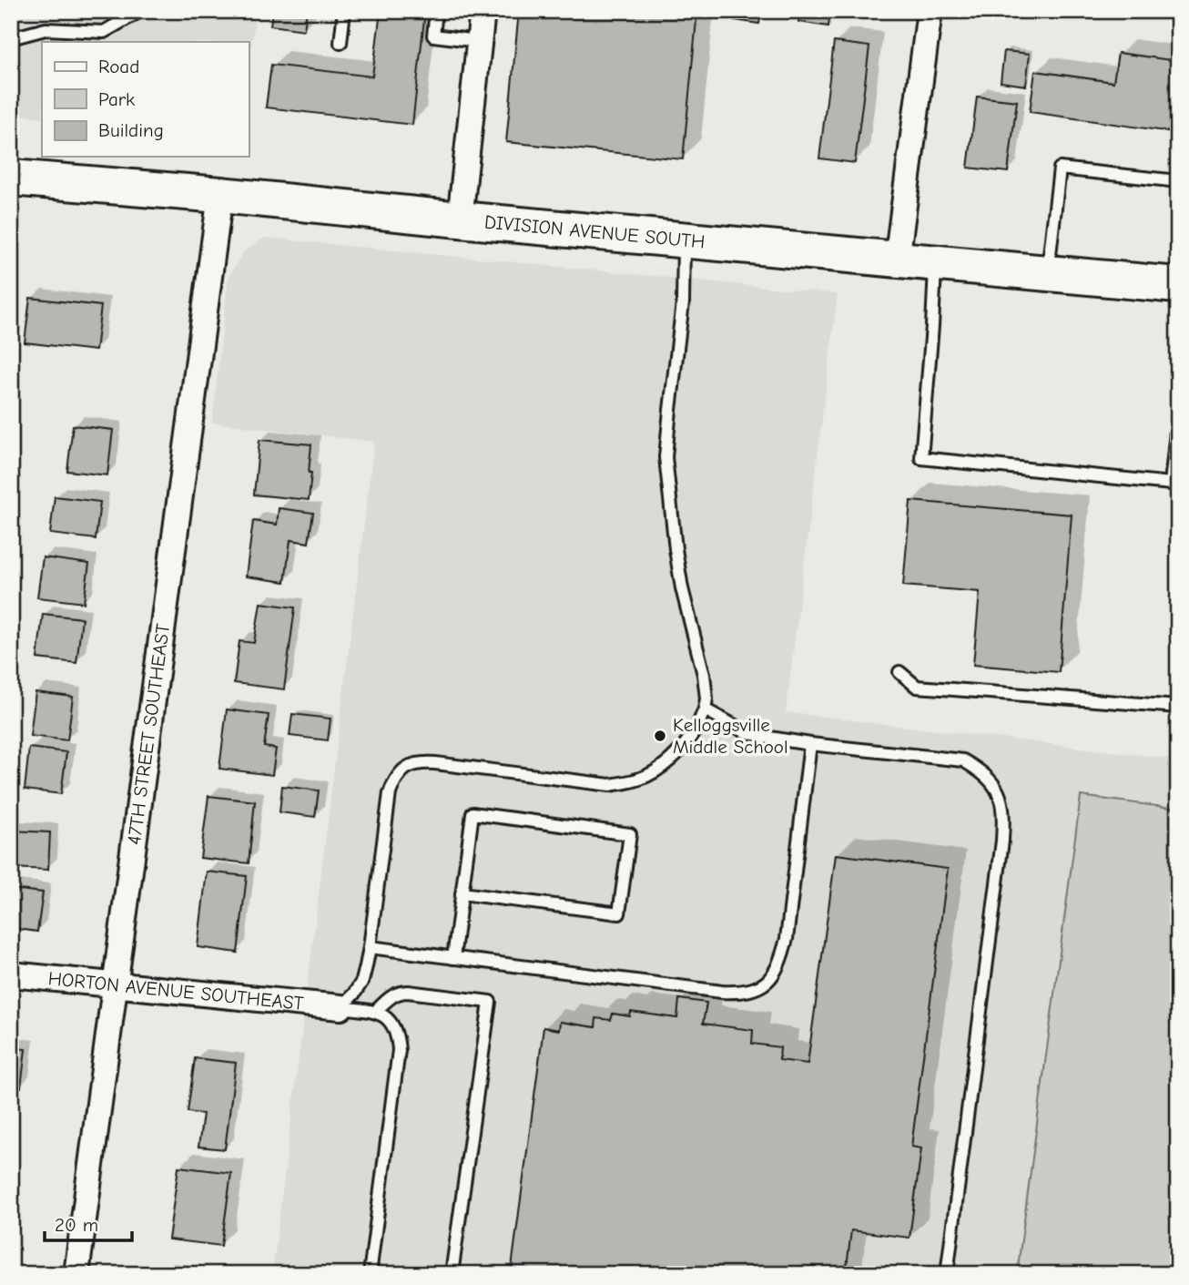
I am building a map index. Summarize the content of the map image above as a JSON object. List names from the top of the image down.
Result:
{
  "streets": {
    "main road": ["DIVISION AVENUE SOUTH"],
    "street": ["47TH STREET SOUTHEAST", "HORTON AVENUE SOUTHEAST"]
  },
  "crossings": [
    ["DIVISION AVENUE SOUTH", "47TH STREET SOUTHEAST"],
    ["47TH STREET SOUTHEAST", "HORTON AVENUE SOUTHEAST"]
  ],
  "places": ["Kelloggsville Middle School"],
  "legend": ["Road", "Park", "Building"],
  "scale_bar": "20 m"
}
